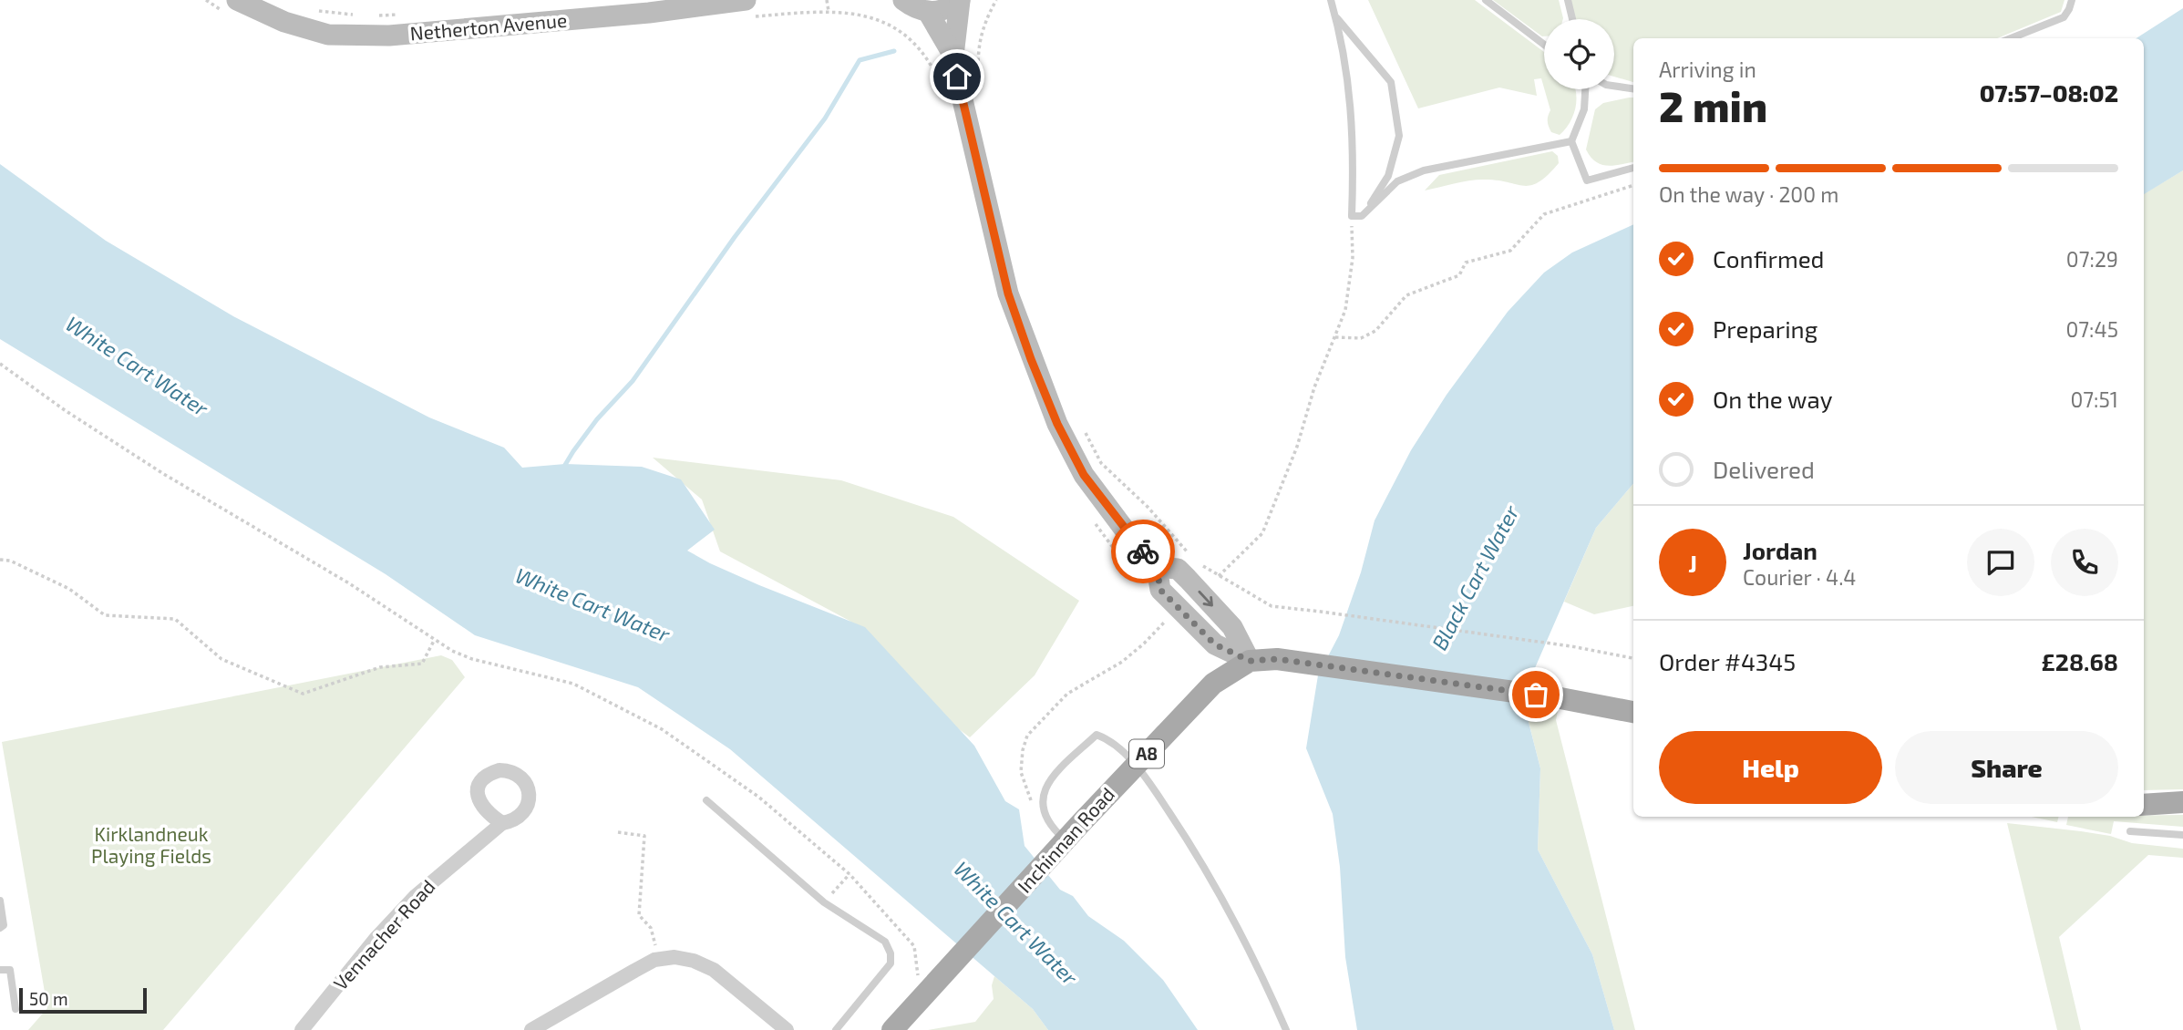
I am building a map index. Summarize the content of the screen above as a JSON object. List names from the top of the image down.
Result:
{
  "streets": {
    "main road": ["A8", "Inchinnan Road"],
    "street": ["Netherton Avenue", "Vennacher Road"]
  },
  "crossings": [
    ["A8", "Inchinnan Road"]
  ],
  "water": ["White Cart Water", "Black Cart Water"],
  "parks": ["Kirklandneuk Playing Fields"],
  "scale_bar": "50 m",
  "page": {
    "heading": ["2 min", "Arriving in", "07:57–08:02"],
    "panel": [
      "Jordan",
      "Courier · 4.4",
      "Order #4345",
      "£28.68"
    ],
    "bar": "On the way · 200 m",
    "list": [
      ["Confirmed", "07:29"],
      ["Preparing", "07:45"],
      ["On the way", "07:51"],
      "Delivered"
    ],
    "round": "J",
    "buttons": ["Help", "Share"],
    "scale": "50 m"
  }
}
